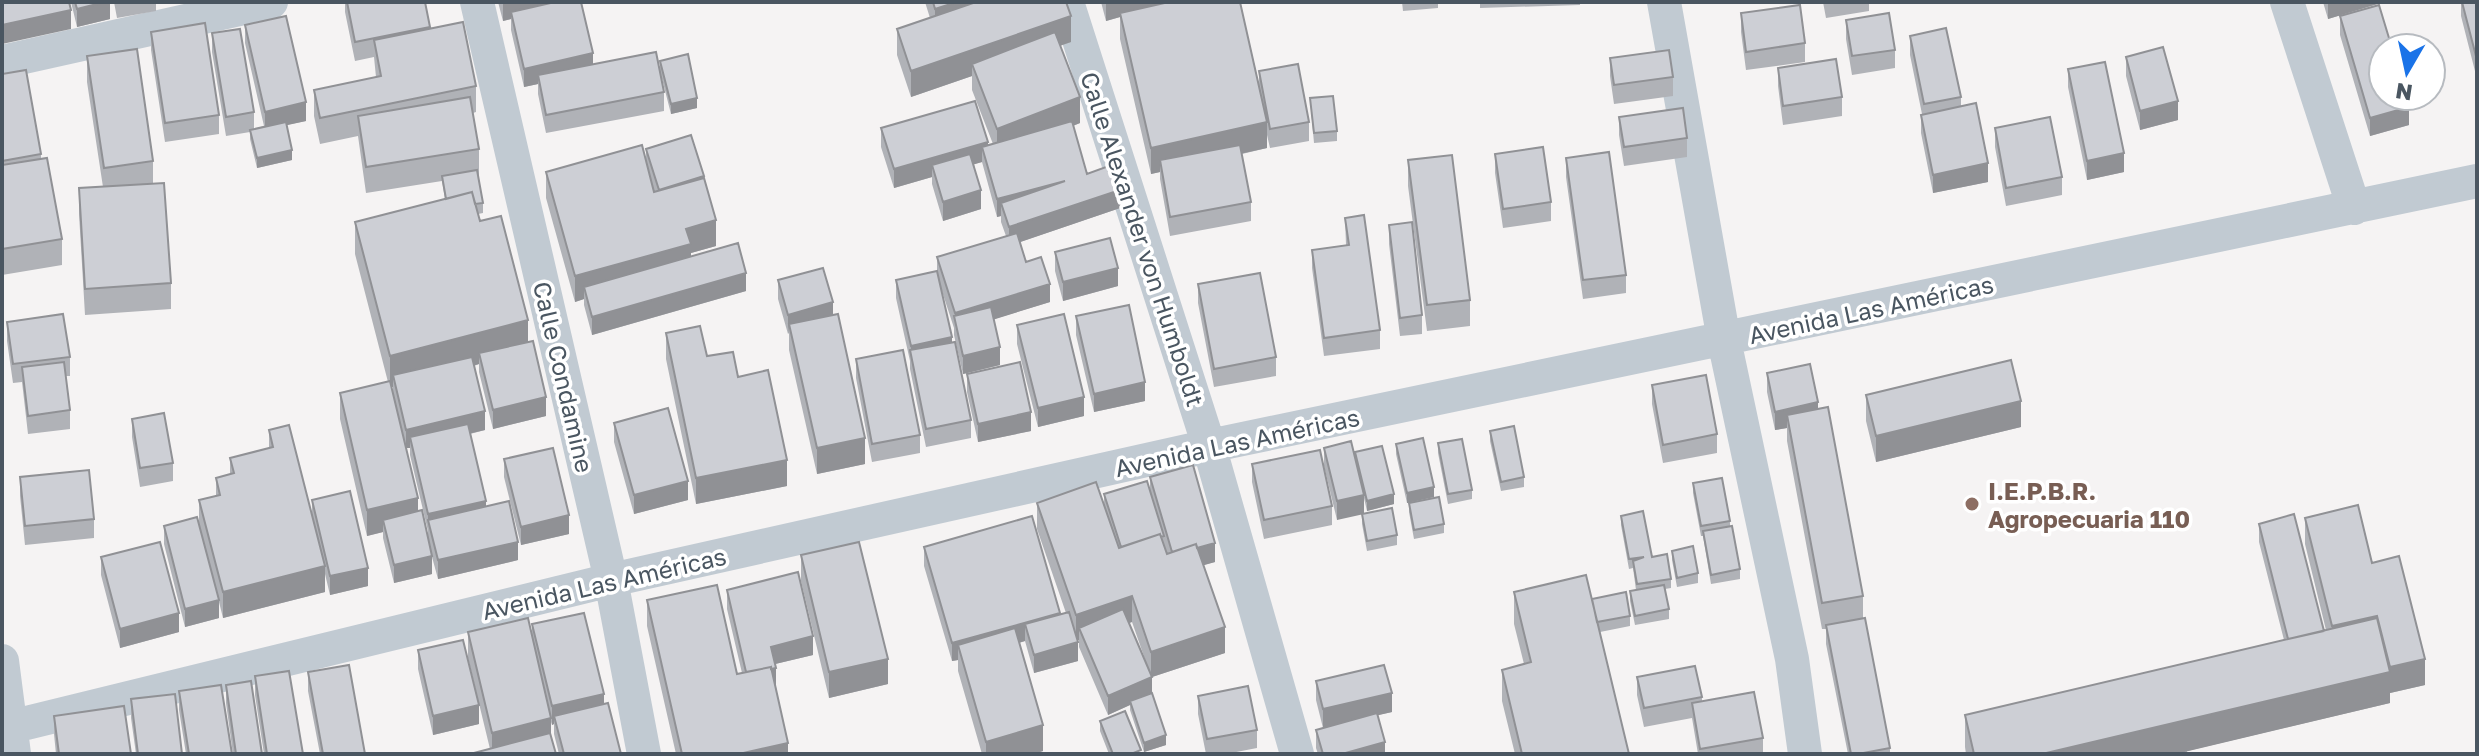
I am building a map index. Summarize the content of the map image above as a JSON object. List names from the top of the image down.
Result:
{
  "streets": {
    "street": ["Calle Alexander von Humboldt", "Avenida Las Américas", "Calle Condamine"]
  },
  "crossings": [
    ["Calle Alexander von Humboldt", "Avenida Las Américas"],
    ["Avenida Las Américas", "Calle Condamine"]
  ],
  "places": ["I.E.P.B.R. Agropecuaria 110"],
  "north": "bottom"
}
